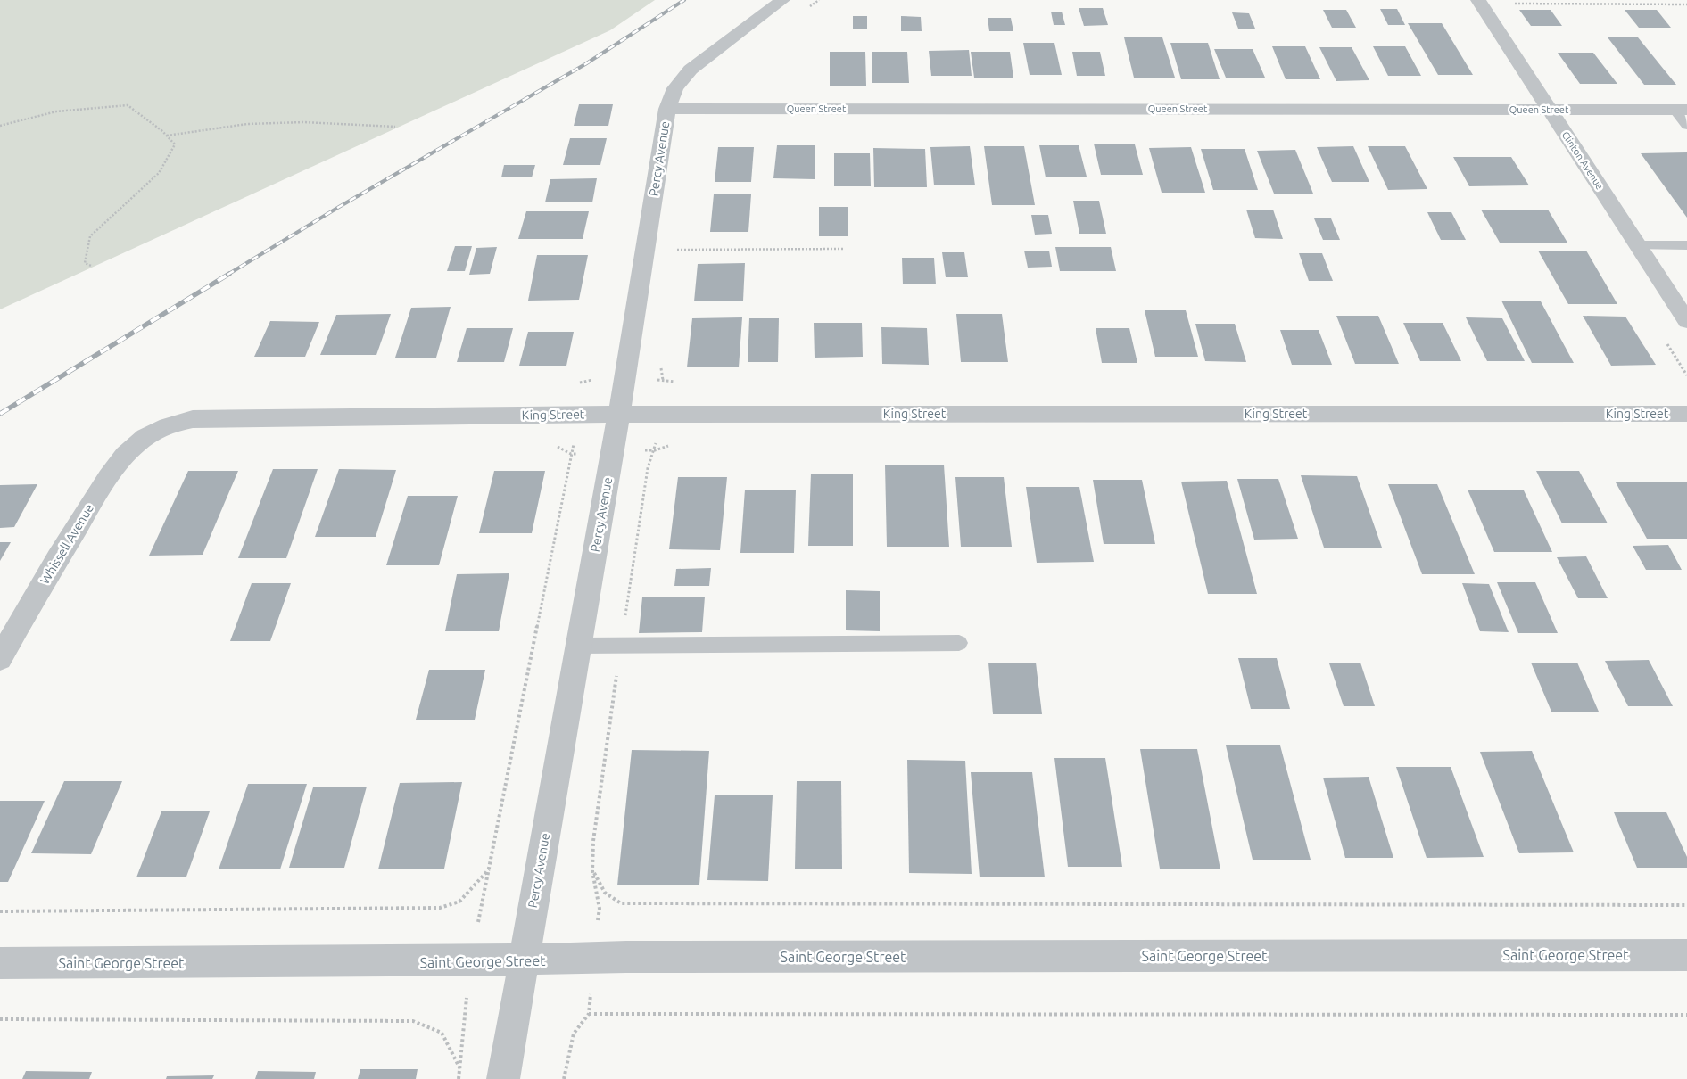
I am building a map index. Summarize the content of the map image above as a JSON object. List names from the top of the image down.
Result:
{
  "streets": {
    "street": [
      "Queen Street",
      "Percy Avenue",
      "Clinton Avenue",
      "King Street",
      "Whissell Avenue",
      "Saint George Street"
    ]
  },
  "crossings": [
    ["Queen Street", "Percy Avenue"],
    ["Queen Street", "Clinton Avenue"],
    ["Percy Avenue", "King Street"],
    ["Percy Avenue", "Saint George Street"],
    ["King Street", "Whissell Avenue"]
  ]
}
